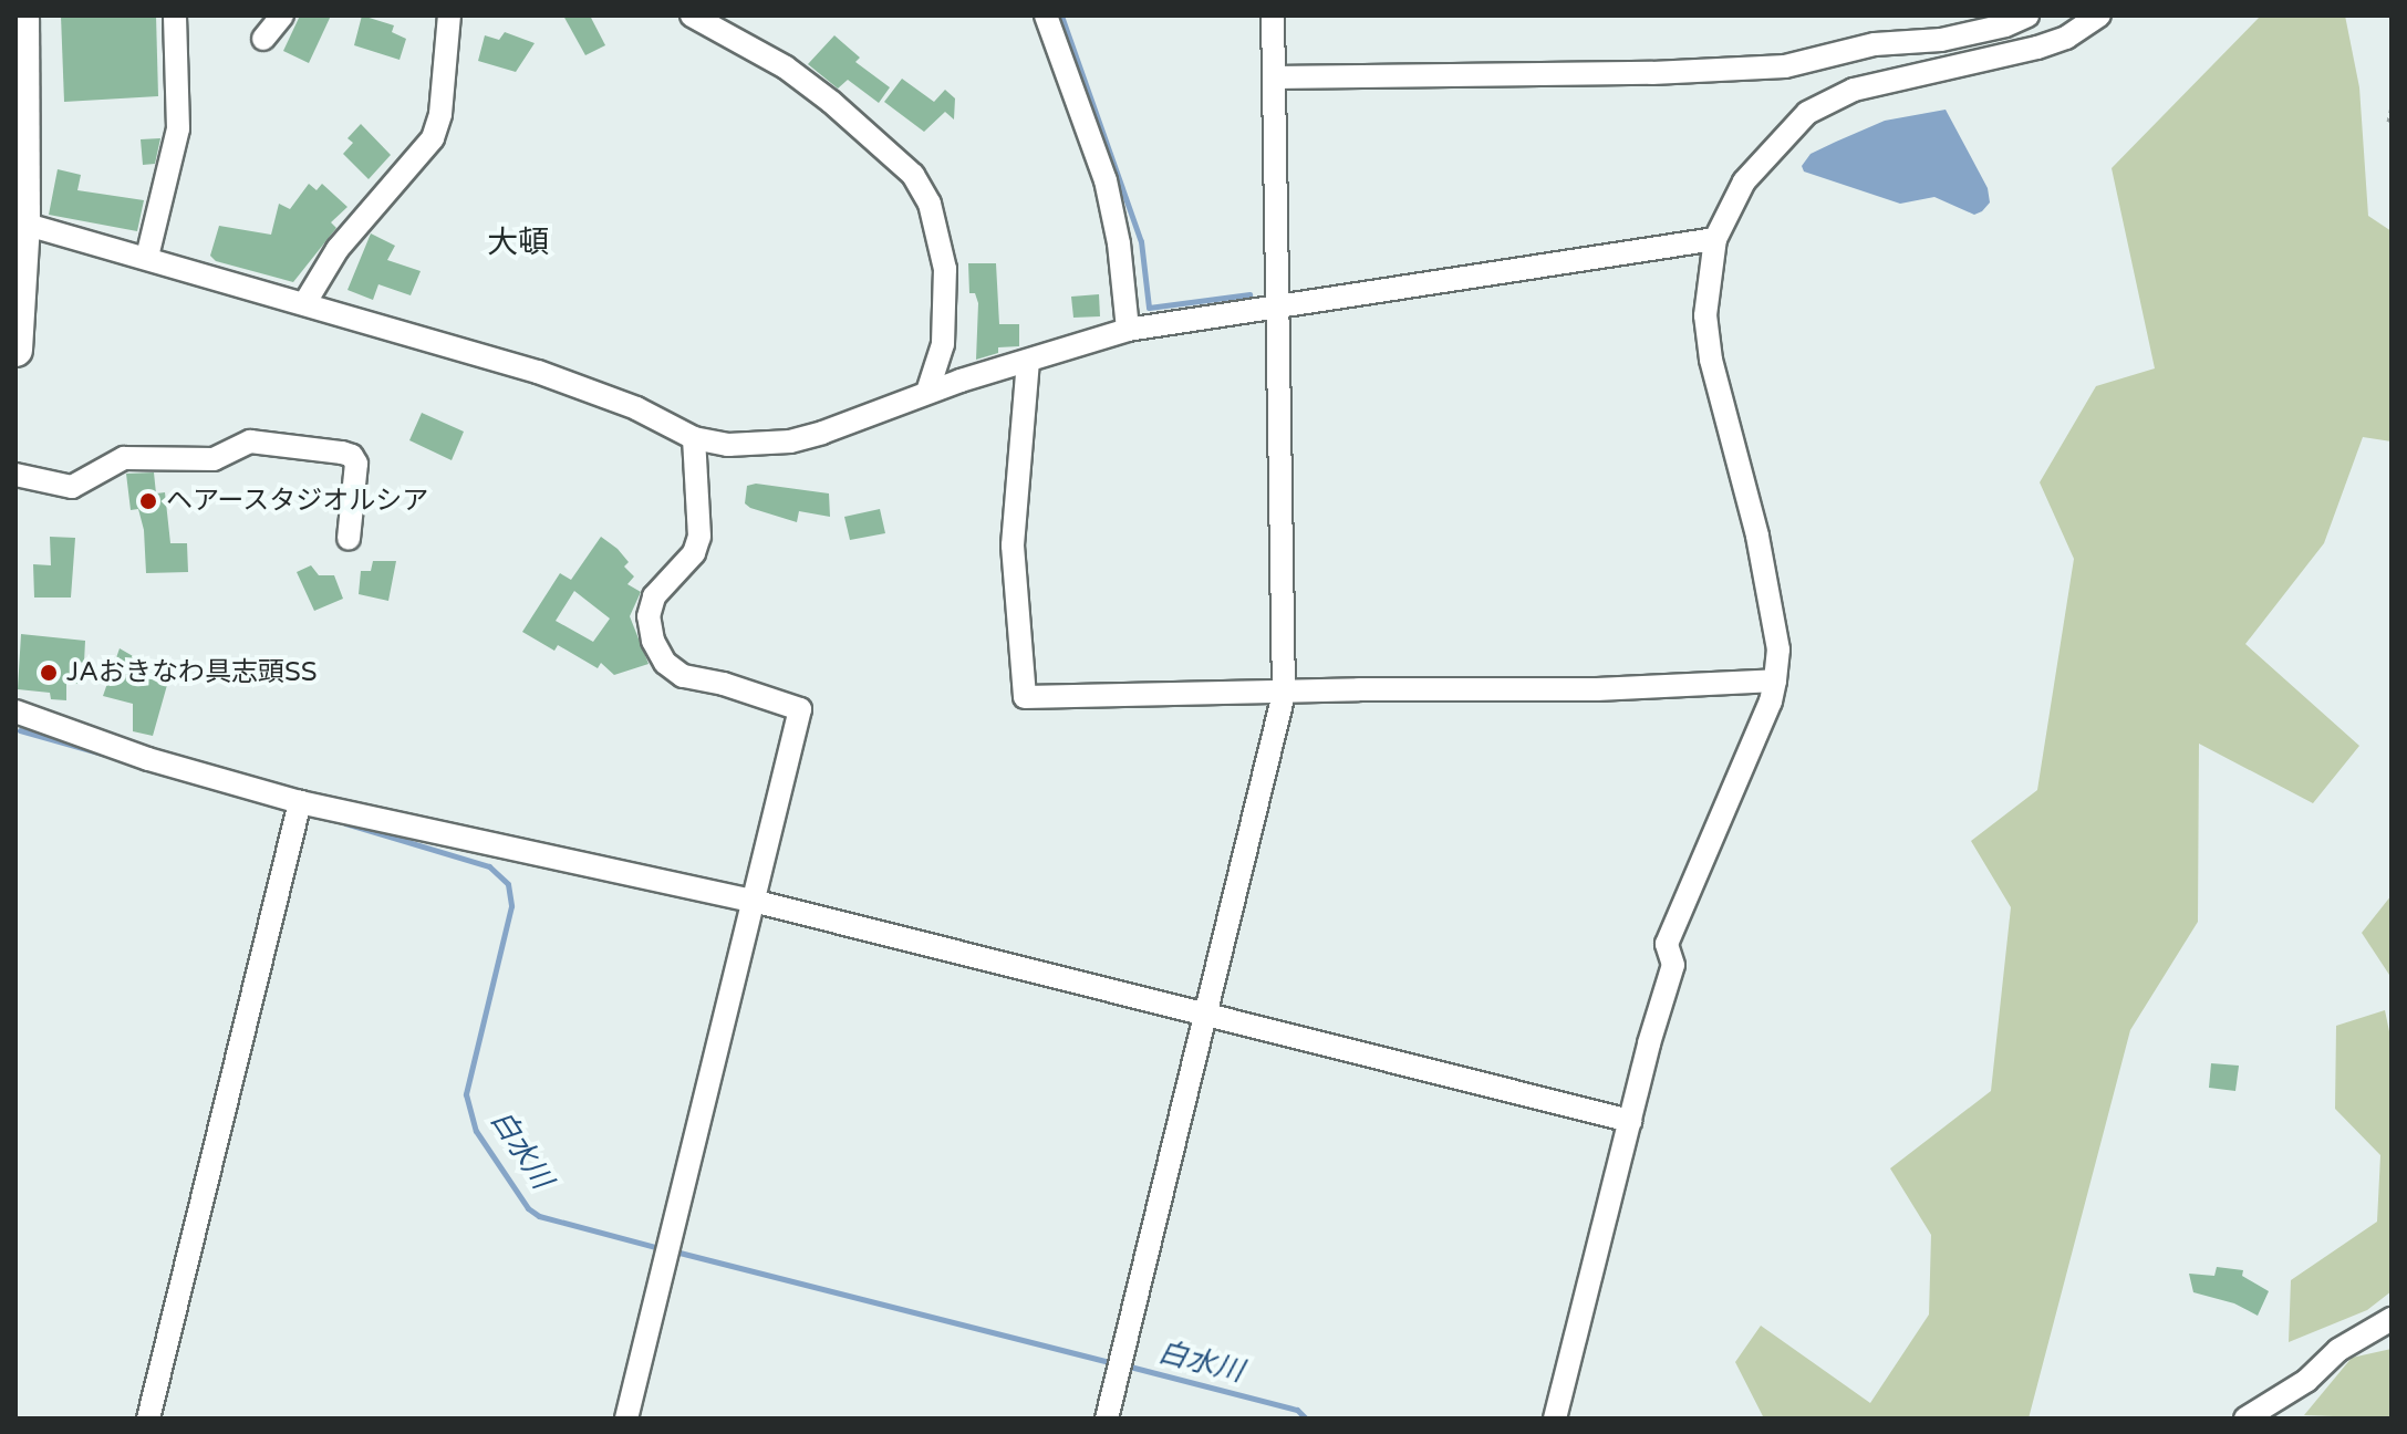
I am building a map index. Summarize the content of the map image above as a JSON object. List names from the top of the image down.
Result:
{
  "districts": ["大頓"],
  "water": ["白水川"],
  "places": ["ヘアースタジオルシア", "JAおきなわ具志頭SS"]
}
